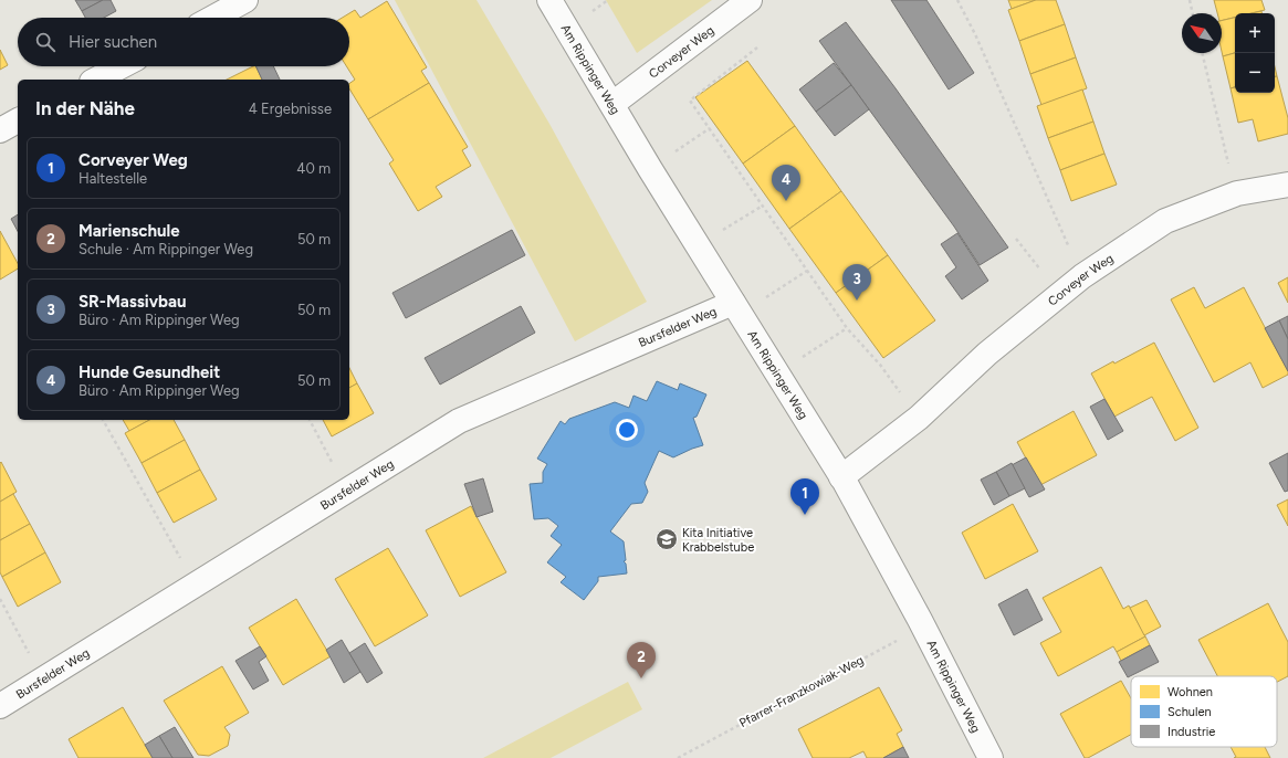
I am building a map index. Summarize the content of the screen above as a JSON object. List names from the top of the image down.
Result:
{
  "streets": {
    "street": ["Corveyer Weg", "Am Rippinger Weg", "Bursfelder Weg"],
    "path": ["Pfarrer-Franzkowiak-Weg"]
  },
  "crossings": [
    ["Corveyer Weg", "Am Rippinger Weg"],
    ["Am Rippinger Weg", "Bursfelder Weg"],
    ["Am Rippinger Weg", "Pfarrer-Franzkowiak-Weg"]
  ],
  "places": {
    "school or university": ["Kita Initiative Krabbelstube"]
  },
  "legend": ["Wohnen", "Schulen", "Industrie"],
  "north": "top left",
  "page": {
    "map_buttons": ["+", "−"],
    "search": "Hier suchen",
    "heading": ["In der Nähe", "4 Ergebnisse"],
    "list": [
      {
        "mark": "1",
        "name": "Corveyer Weg",
        "note": "Haltestelle",
        "value": "40 m"
      },
      {
        "mark": "2",
        "name": "Marienschule",
        "note": "Schule · Am Rippinger Weg",
        "value": "50 m"
      },
      {
        "mark": "3",
        "name": "SR-Massivbau",
        "note": "Büro · Am Rippinger Weg",
        "value": "50 m"
      },
      {
        "mark": "4",
        "name": "Hunde Gesundheit",
        "note": "Büro · Am Rippinger Weg",
        "value": "50 m"
      }
    ],
    "pins": [
      "4",
      "3",
      "1",
      "2"
    ]
  }
}
